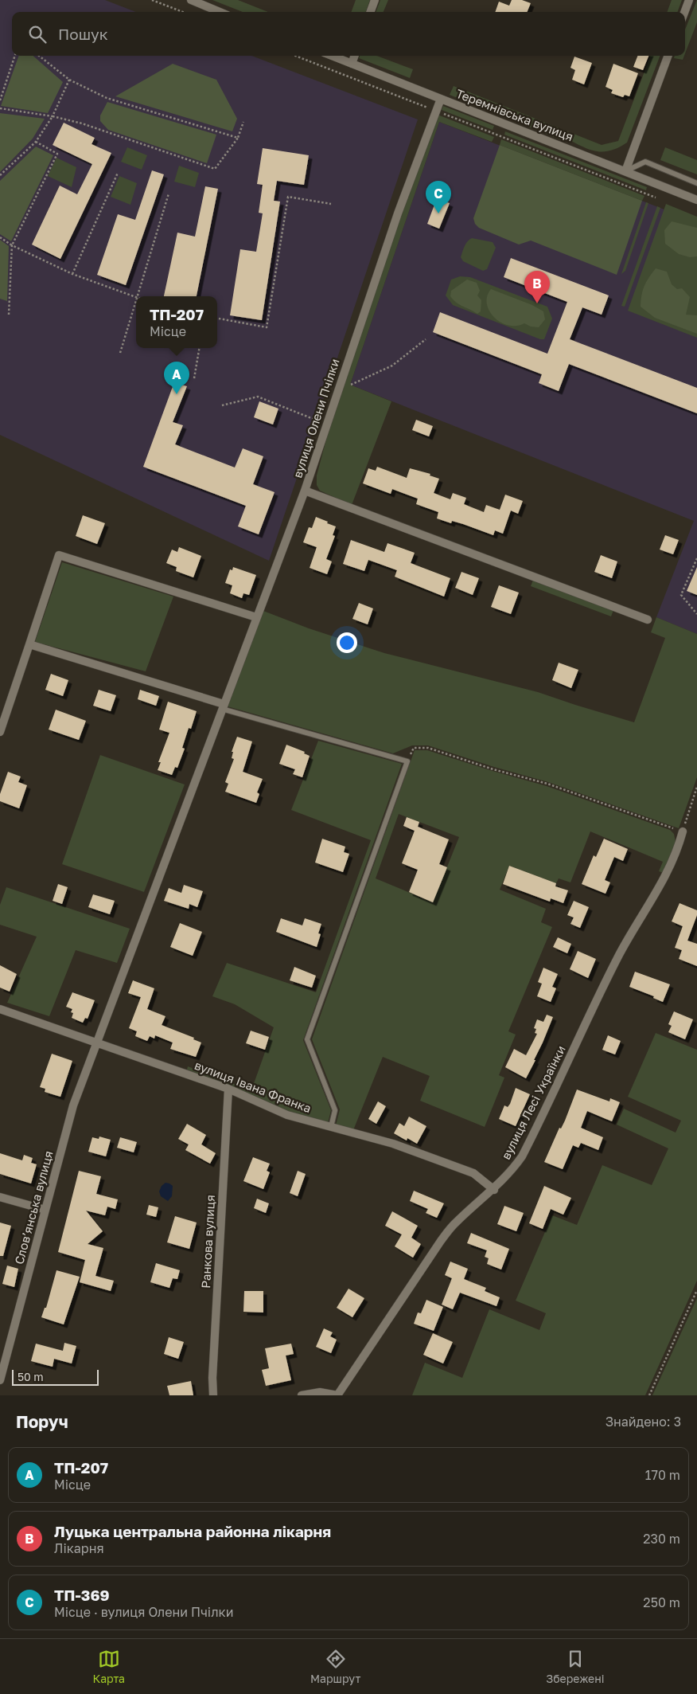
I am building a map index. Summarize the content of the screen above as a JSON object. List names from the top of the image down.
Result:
{
  "streets": {
    "street": [
      "Теремнівська вулиця",
      "вулиця Олени Пчілки",
      "вулиця Івана Франка",
      "вулиця Лесі Українки",
      "Словʼянська вулиця",
      "Ранкова вулиця"
    ]
  },
  "crossings": [
    ["Теремнівська вулиця", "вулиця Олени Пчілки"],
    ["вулиця Олени Пчілки", "Словʼянська вулиця"],
    ["вулиця Івана Франка", "вулиця Лесі Українки"],
    ["вулиця Івана Франка", "Словʼянська вулиця"],
    ["вулиця Івана Франка", "Ранкова вулиця"]
  ],
  "scale_bar": "50 m",
  "page": {
    "search": "Пошук",
    "pins": ["C", "B", "A"],
    "popup": ["ТП-207", "Місце"],
    "scale": "50 m",
    "heading": ["Поруч", "Знайдено: 3"],
    "list": [
      {
        "mark": "A",
        "name": "ТП-207",
        "note": "Місце",
        "value": "170 m"
      },
      {
        "mark": "B",
        "name": "Луцька центральна районна лікарня",
        "note": "Лікарня",
        "value": "230 m"
      },
      {
        "mark": "C",
        "name": "ТП-369",
        "note": "Місце · вулиця Олени Пчілки",
        "value": "250 m"
      }
    ],
    "nav": ["Карта", "Маршрут", "Збережені"]
  }
}
